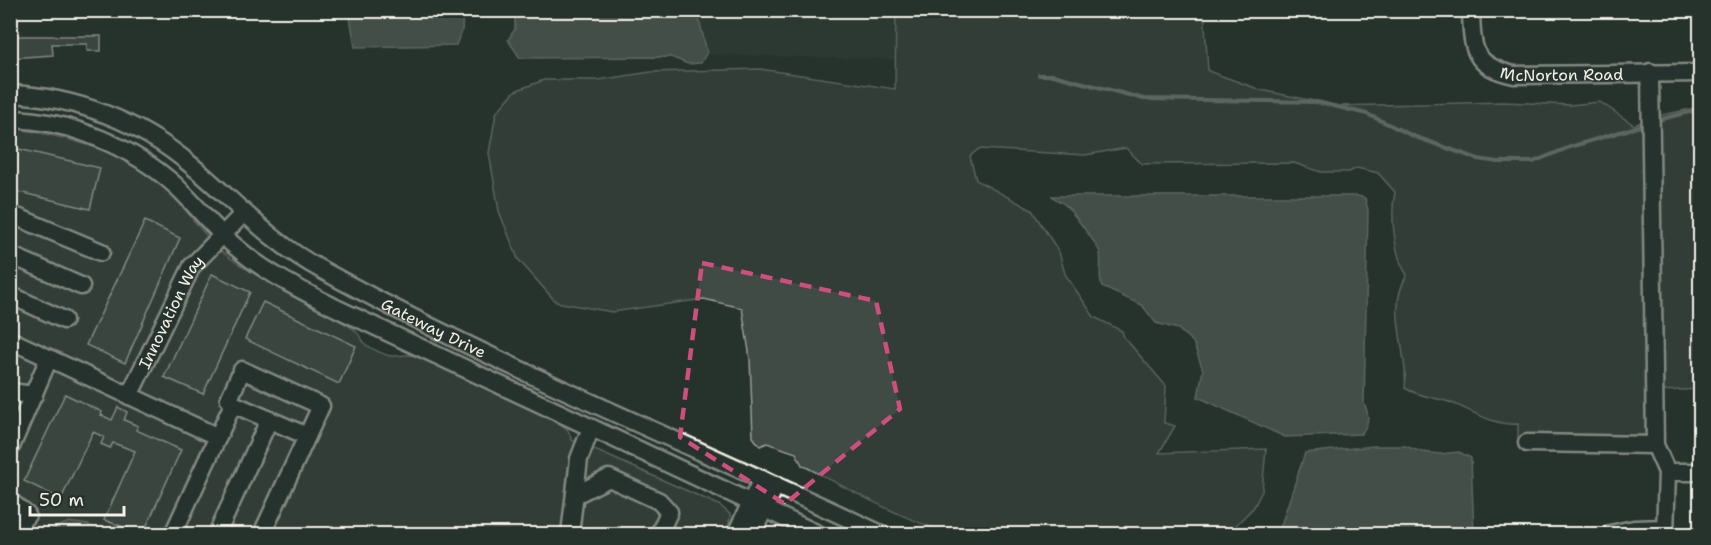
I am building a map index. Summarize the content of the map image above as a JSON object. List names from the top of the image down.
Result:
{
  "streets": {
    "street": ["McNorton Road", "Innovation Way", "Gateway Drive"]
  },
  "crossings": [
    ["Innovation Way", "Gateway Drive"]
  ],
  "scale_bar": "50 m"
}
